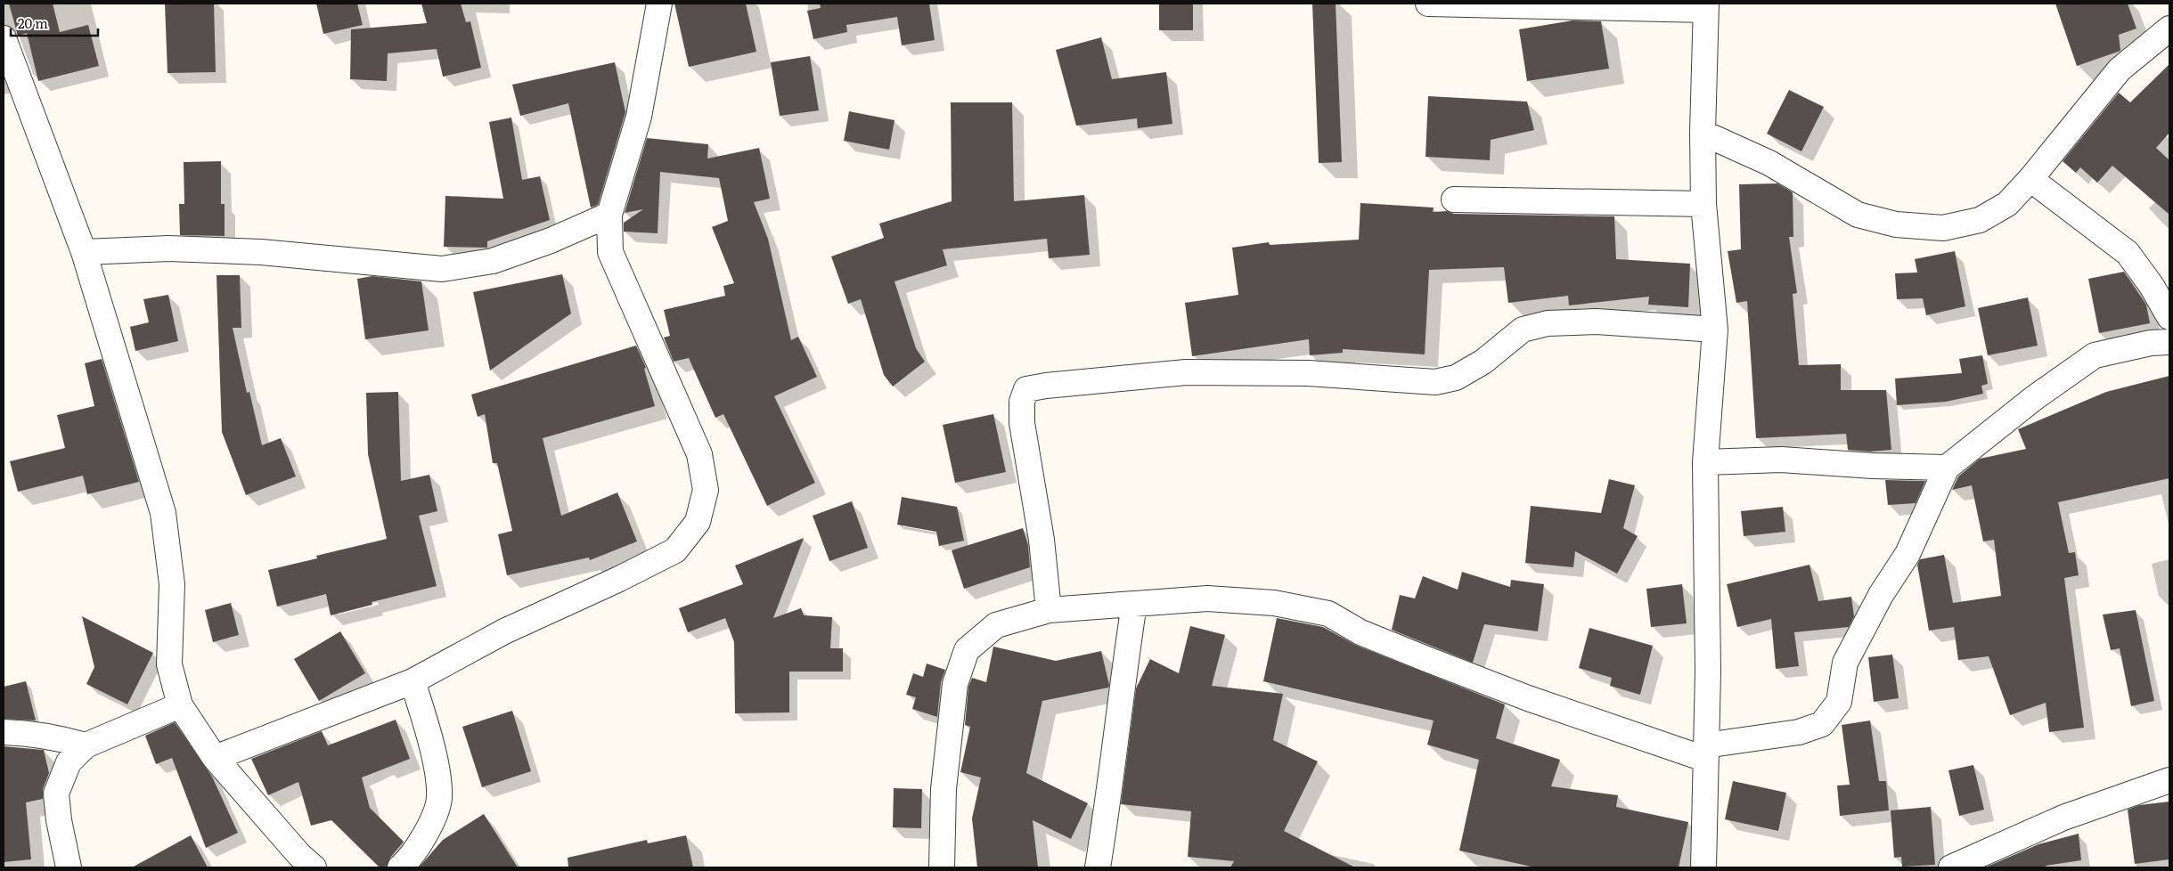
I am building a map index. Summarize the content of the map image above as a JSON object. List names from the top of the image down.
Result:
{
  "scale_bar": "20 m"
}
